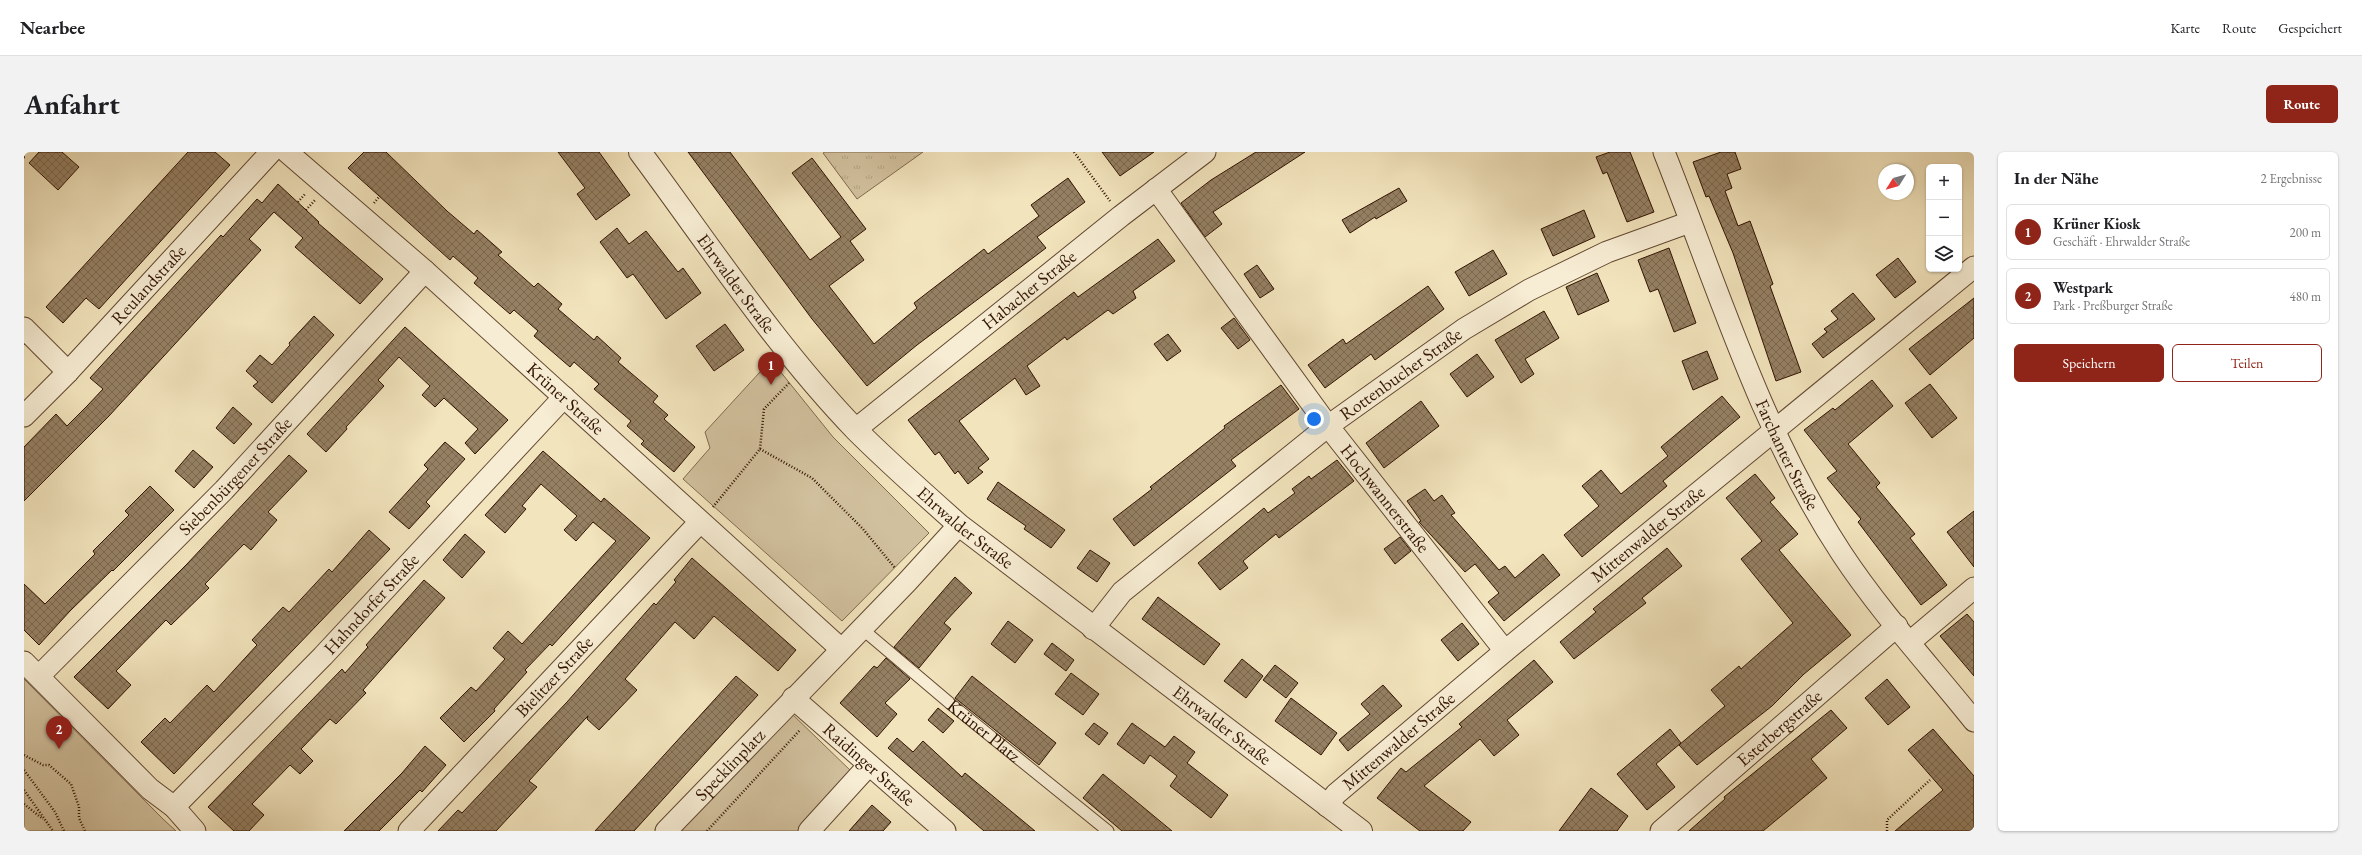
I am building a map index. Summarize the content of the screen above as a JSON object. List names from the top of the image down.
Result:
{
  "streets": {
    "street": [
      "Ehrwalder Straße",
      "Reulandstraße",
      "Habacher Straße",
      "Rottenbucher Straße",
      "Krüner Straße",
      "Farchanter Straße",
      "Siebenbürgener Straße",
      "Hochwannerstraße",
      "Mittenwalder Straße",
      "Hahndorfer Straße",
      "Bielitzer Straße",
      "Esterbergstraße",
      "Specklinplatz",
      "Raidinger Straße"
    ],
    "lane": ["Krüner Platz"]
  },
  "crossings": [
    ["Ehrwalder Straße", "Habacher Straße"],
    ["Ehrwalder Straße", "Rottenbucher Straße"],
    ["Ehrwalder Straße", "Mittenwalder Straße"],
    ["Habacher Straße", "Hochwannerstraße"],
    ["Rottenbucher Straße", "Farchanter Straße"],
    ["Rottenbucher Straße", "Hochwannerstraße"],
    ["Krüner Straße", "Siebenbürgener Straße"],
    ["Krüner Straße", "Hahndorfer Straße"],
    ["Krüner Straße", "Bielitzer Straße"],
    ["Farchanter Straße", "Mittenwalder Straße"],
    ["Farchanter Straße", "Esterbergstraße"],
    ["Hochwannerstraße", "Mittenwalder Straße"],
    ["Specklinplatz", "Raidinger Straße"]
  ],
  "north": "bottom left",
  "page": {
    "header": "Nearbee",
    "nav": ["Karte", "Route", "Gespeichert"],
    "buttons": [
      "Route",
      ["Speichern", "Teilen"]
    ],
    "title": "Anfahrt",
    "heading": ["In der Nähe", "2 Ergebnisse"],
    "map_buttons": ["+", "−"],
    "list": [
      {
        "mark": "1",
        "name": "Krüner Kiosk",
        "note": "Geschäft · Ehrwalder Straße",
        "value": "200 m"
      },
      {
        "mark": "2",
        "name": "Westpark",
        "note": "Park · Preßburger Straße",
        "value": "480 m"
      }
    ],
    "pins": ["1", "2"]
  }
}
